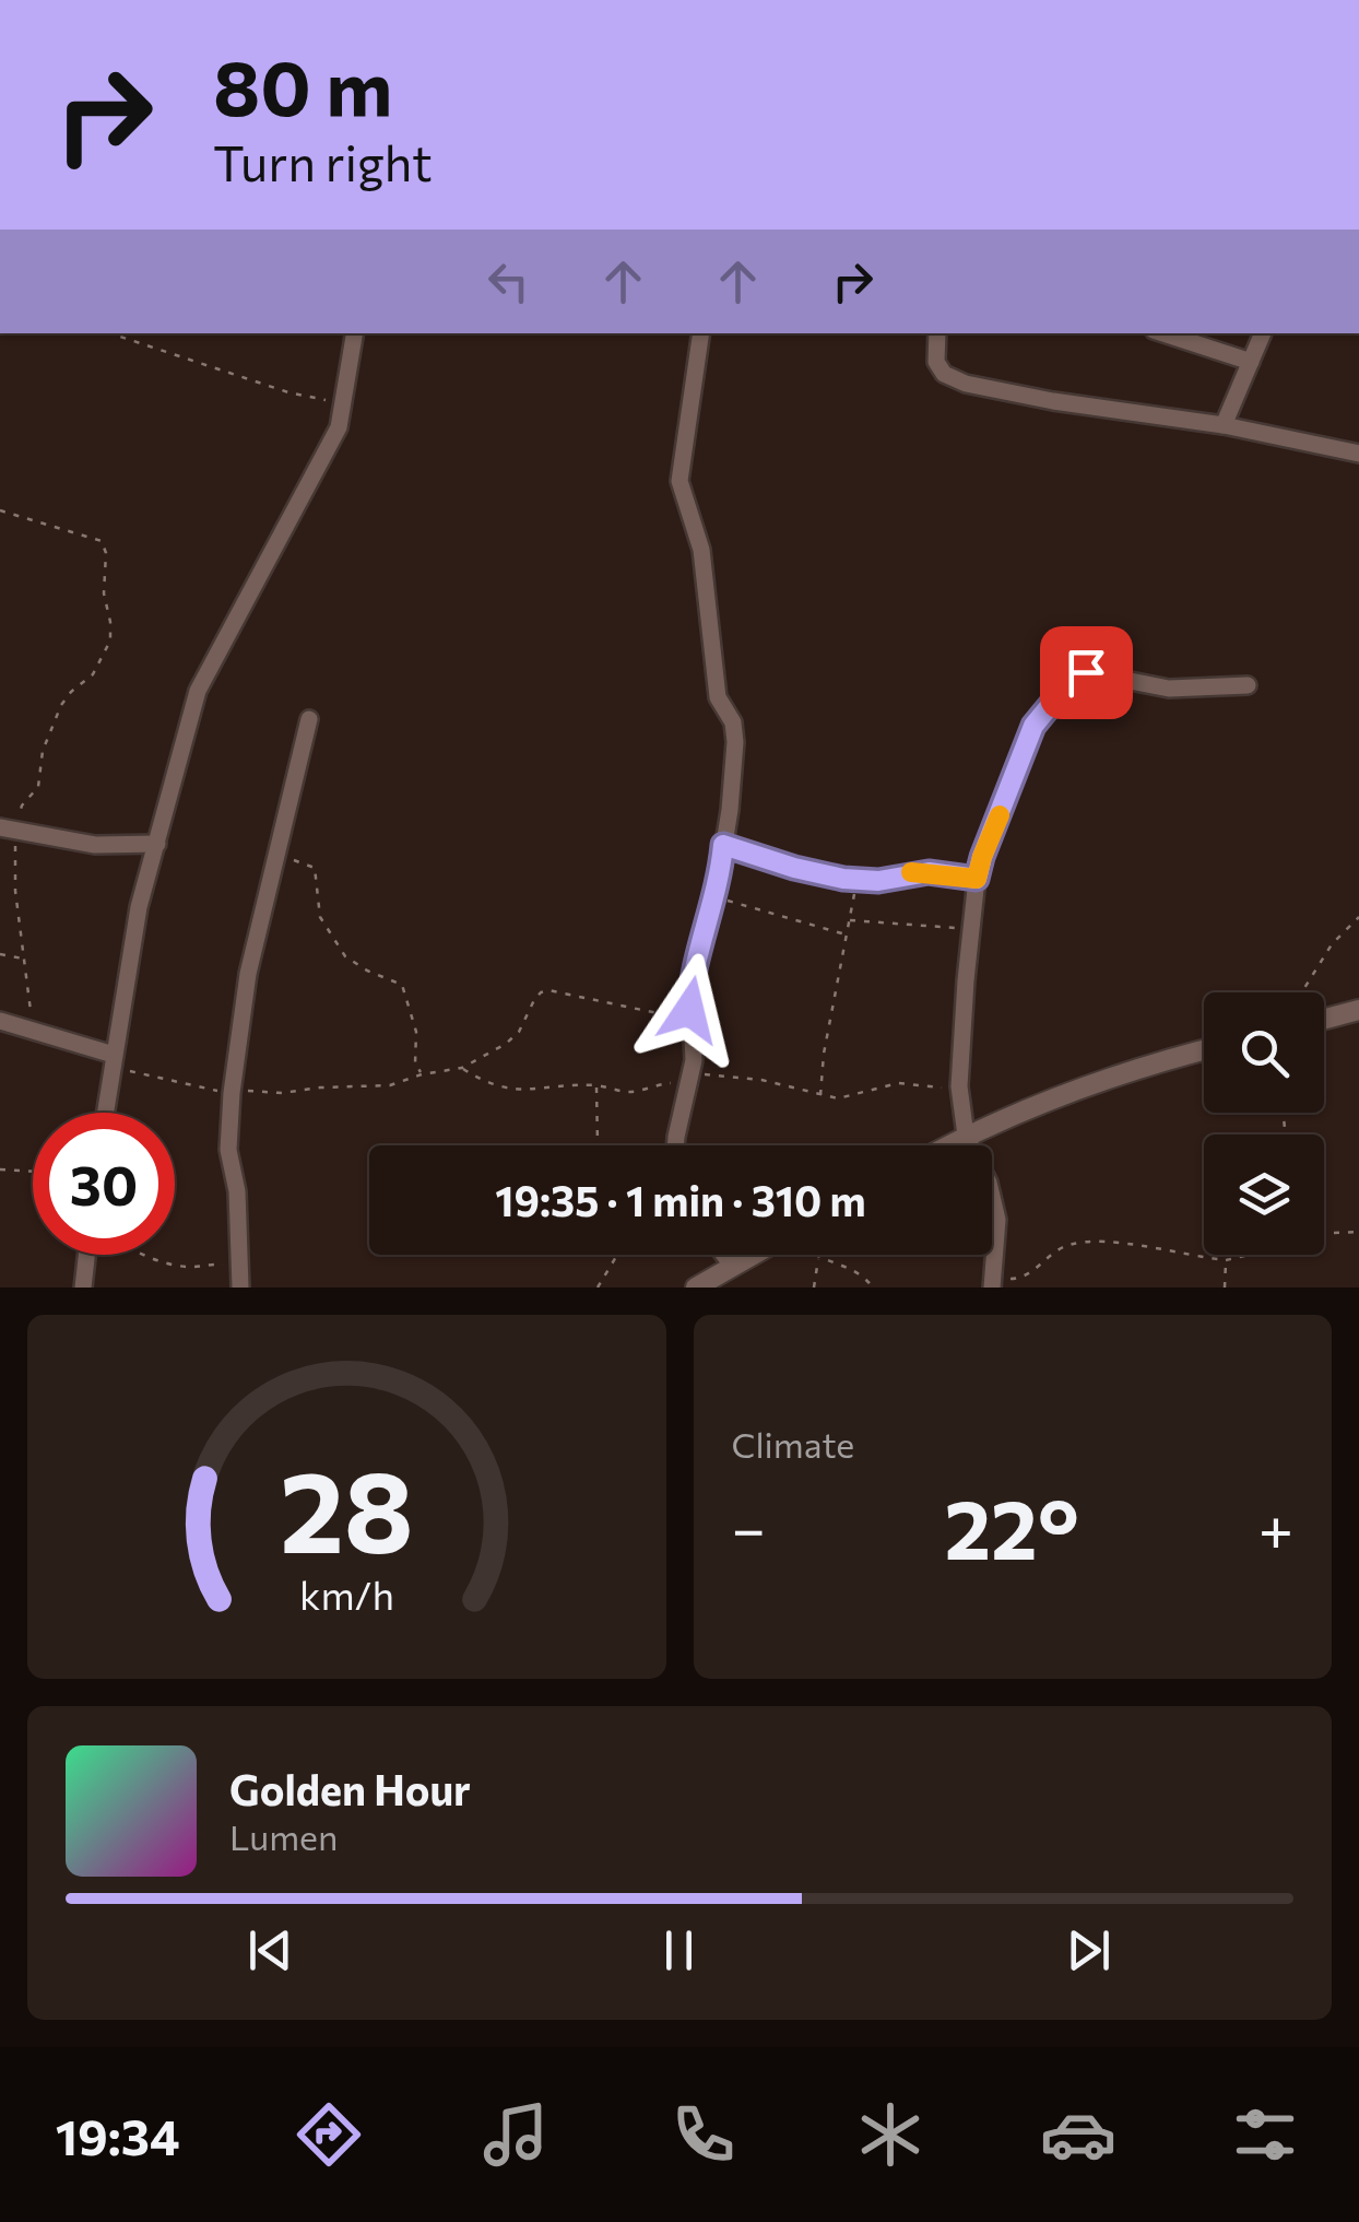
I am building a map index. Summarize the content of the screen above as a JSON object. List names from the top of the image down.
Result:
{
  "page": {
    "turn": ["80 m", "Turn right"],
    "limit": "30",
    "trip": "19:35 · 1 min · 310 m",
    "tile": "Climate",
    "heat": ["−", "22°", "+"],
    "song": ["Golden Hour", "Lumen"],
    "tabs": "19:34",
    "gauge": ["28", "km/h"]
  }
}
